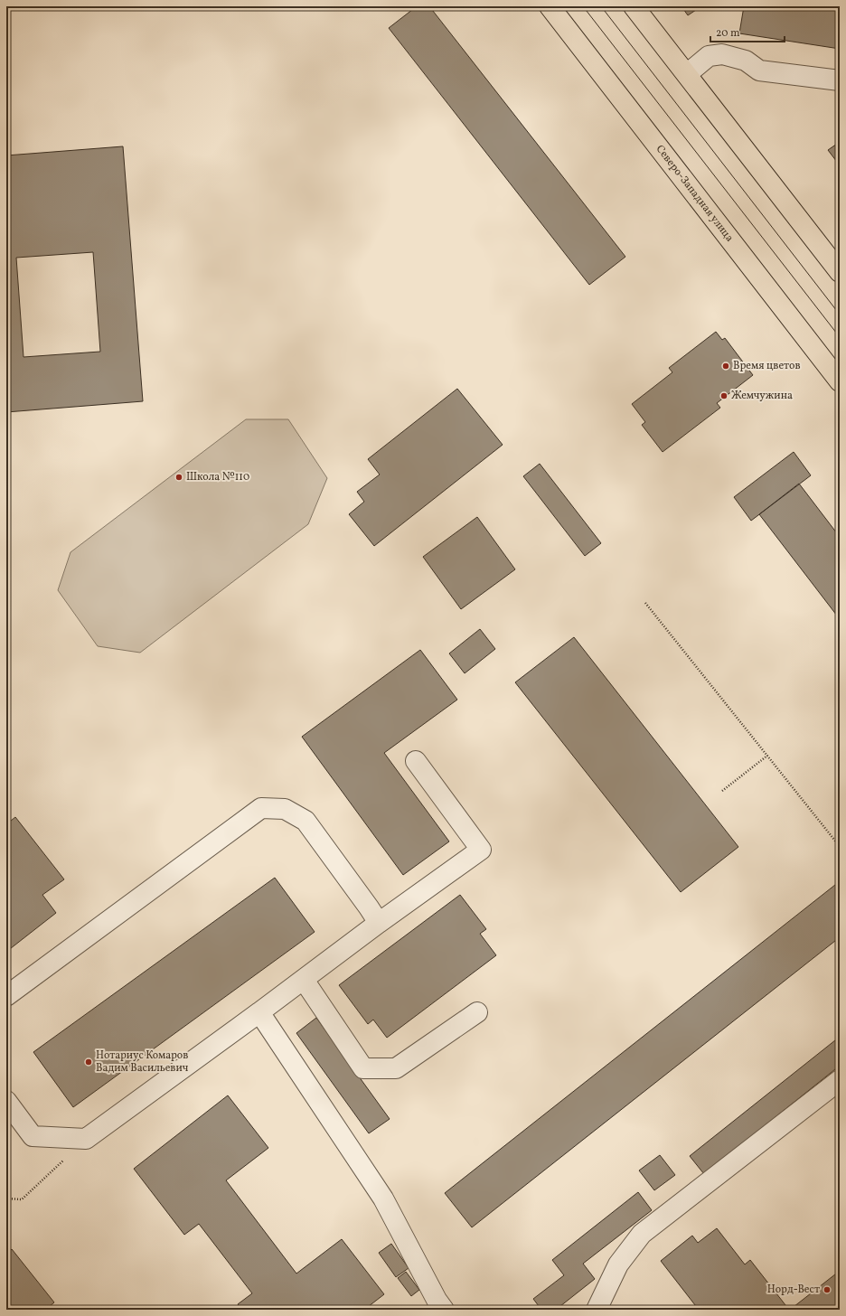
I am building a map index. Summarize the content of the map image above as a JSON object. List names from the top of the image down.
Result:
{
  "streets": {
    "main road": ["Северо-Западная улица"]
  },
  "places": [
    "Время цветов",
    "Жемчужина",
    "Школа №110",
    "Нотариус Комаров Вадим Васильевич",
    "Норд-Вест"
  ],
  "scale_bar": "20 m"
}
